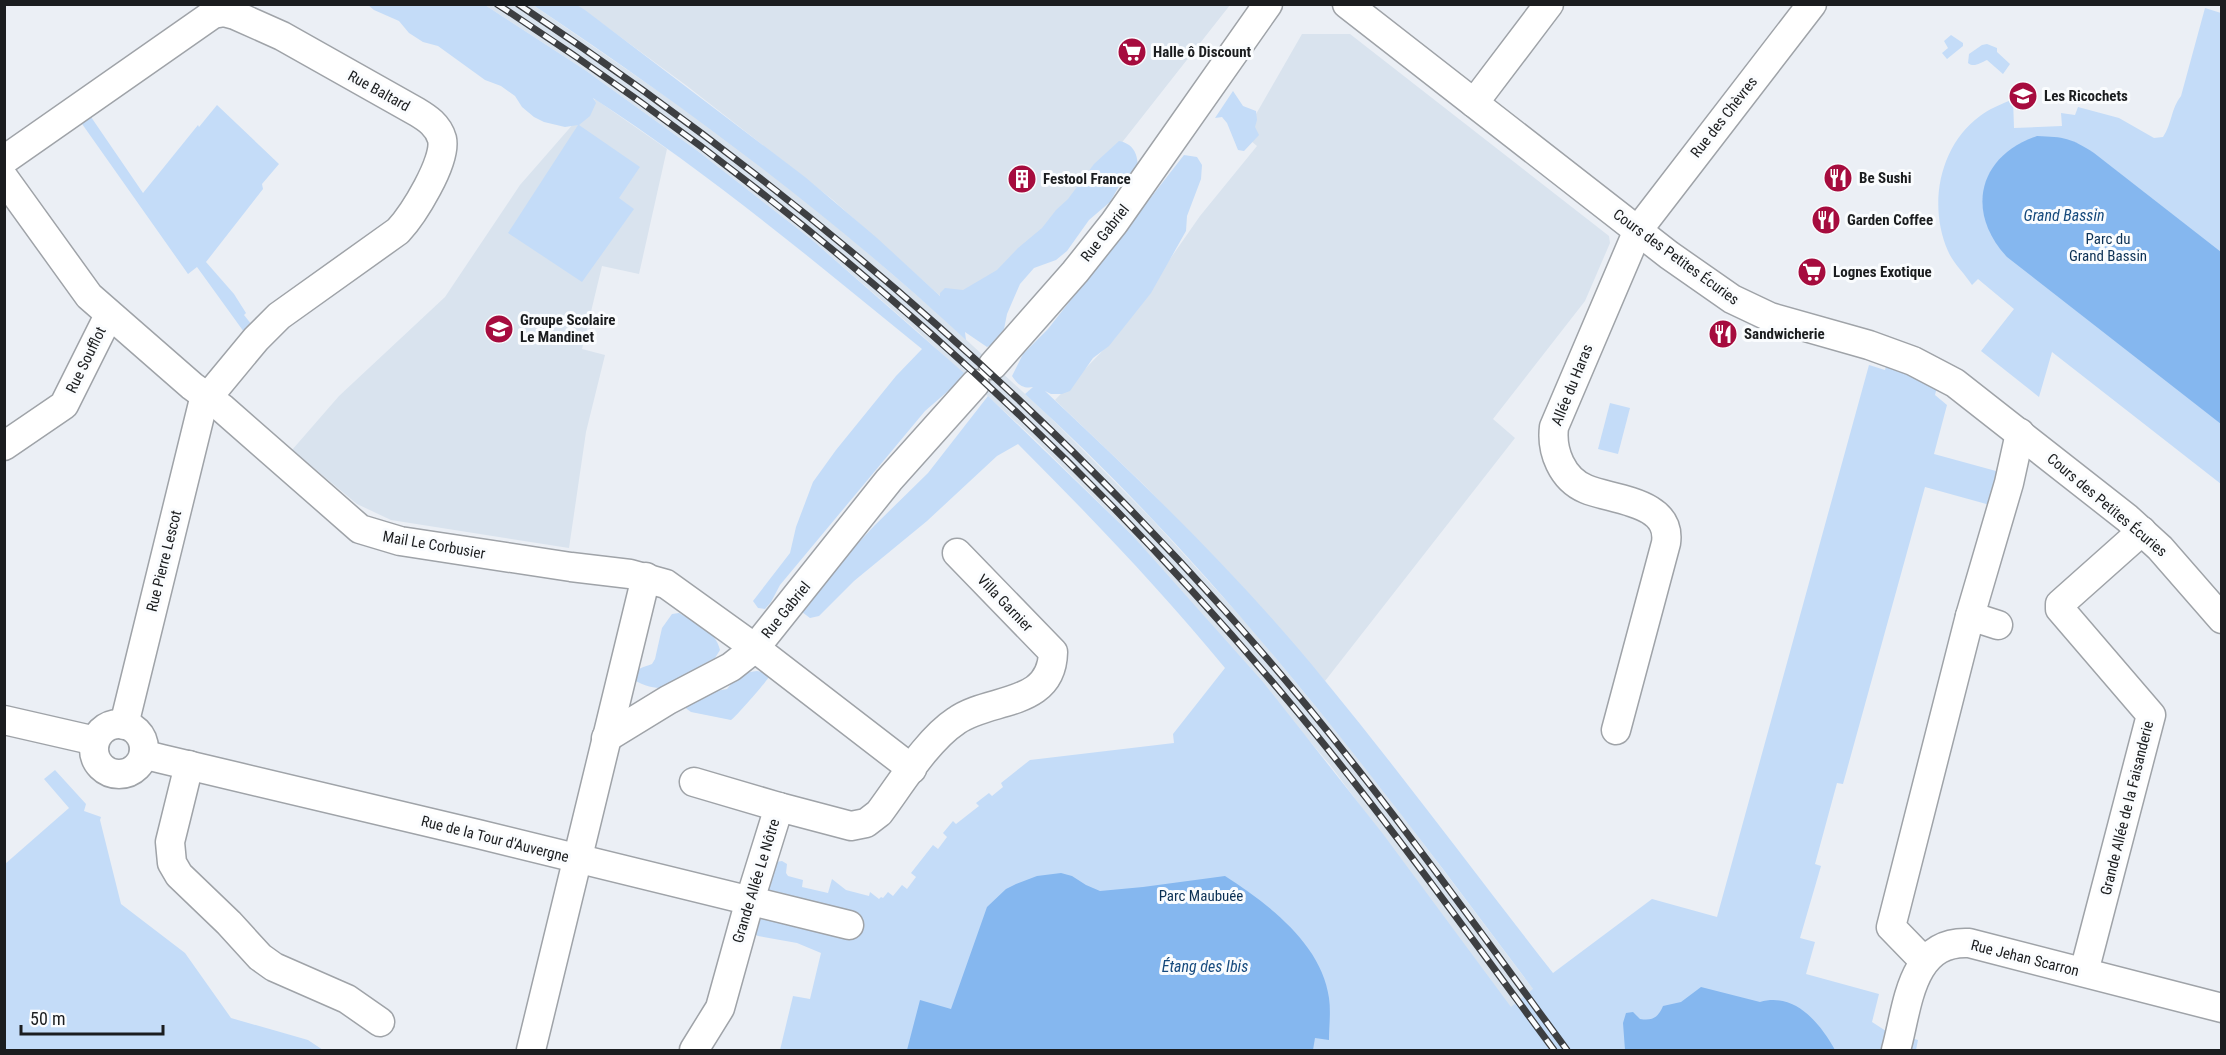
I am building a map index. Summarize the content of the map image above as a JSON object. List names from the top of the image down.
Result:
{
  "streets": {
    "street": [
      "Rue Baltard",
      "Rue des Chèvres",
      "Rue Gabriel",
      "Cours des Petites Écuries",
      "Rue Soufflot",
      "Allée du Haras",
      "Mail Le Corbusier",
      "Rue Pierre Lescot",
      "Villa Garnier",
      "Grande Allée de la Faisanderie",
      "Rue de la Tour d'Auvergne",
      "Grande Allée Le Nôtre",
      "Rue Jehan Scarron"
    ]
  },
  "crossings": [
    ["Rue Baltard", "Mail Le Corbusier"],
    ["Rue Baltard", "Rue Pierre Lescot"],
    ["Rue des Chèvres", "Cours des Petites Écuries"],
    ["Rue des Chèvres", "Allée du Haras"],
    ["Rue Gabriel", "Mail Le Corbusier"],
    ["Cours des Petites Écuries", "Allée du Haras"],
    ["Cours des Petites Écuries", "Grande Allée de la Faisanderie"],
    ["Rue Soufflot", "Mail Le Corbusier"],
    ["Mail Le Corbusier", "Rue Pierre Lescot"],
    ["Mail Le Corbusier", "Grande Allée Le Nôtre"],
    ["Rue Pierre Lescot", "Rue de la Tour d'Auvergne"],
    ["Villa Garnier", "Grande Allée Le Nôtre"],
    ["Grande Allée de la Faisanderie", "Rue Jehan Scarron"],
    ["Rue de la Tour d'Auvergne", "Grande Allée Le Nôtre"]
  ],
  "water": ["Grand Bassin", "Étang des Ibis"],
  "parks": ["Parc du Grand Bassin", "Parc Maubuée"],
  "places": {
    "supermarket": ["Halle ô Discount", "Lognes Exotique"],
    "school or university": ["Les Ricochets", "Groupe Scolaire Le Mandinet"],
    "restaurant": ["Be Sushi", "Garden Coffee", "Sandwicherie"],
    "building": ["Festool France"]
  },
  "scale_bar": "50 m"
}
